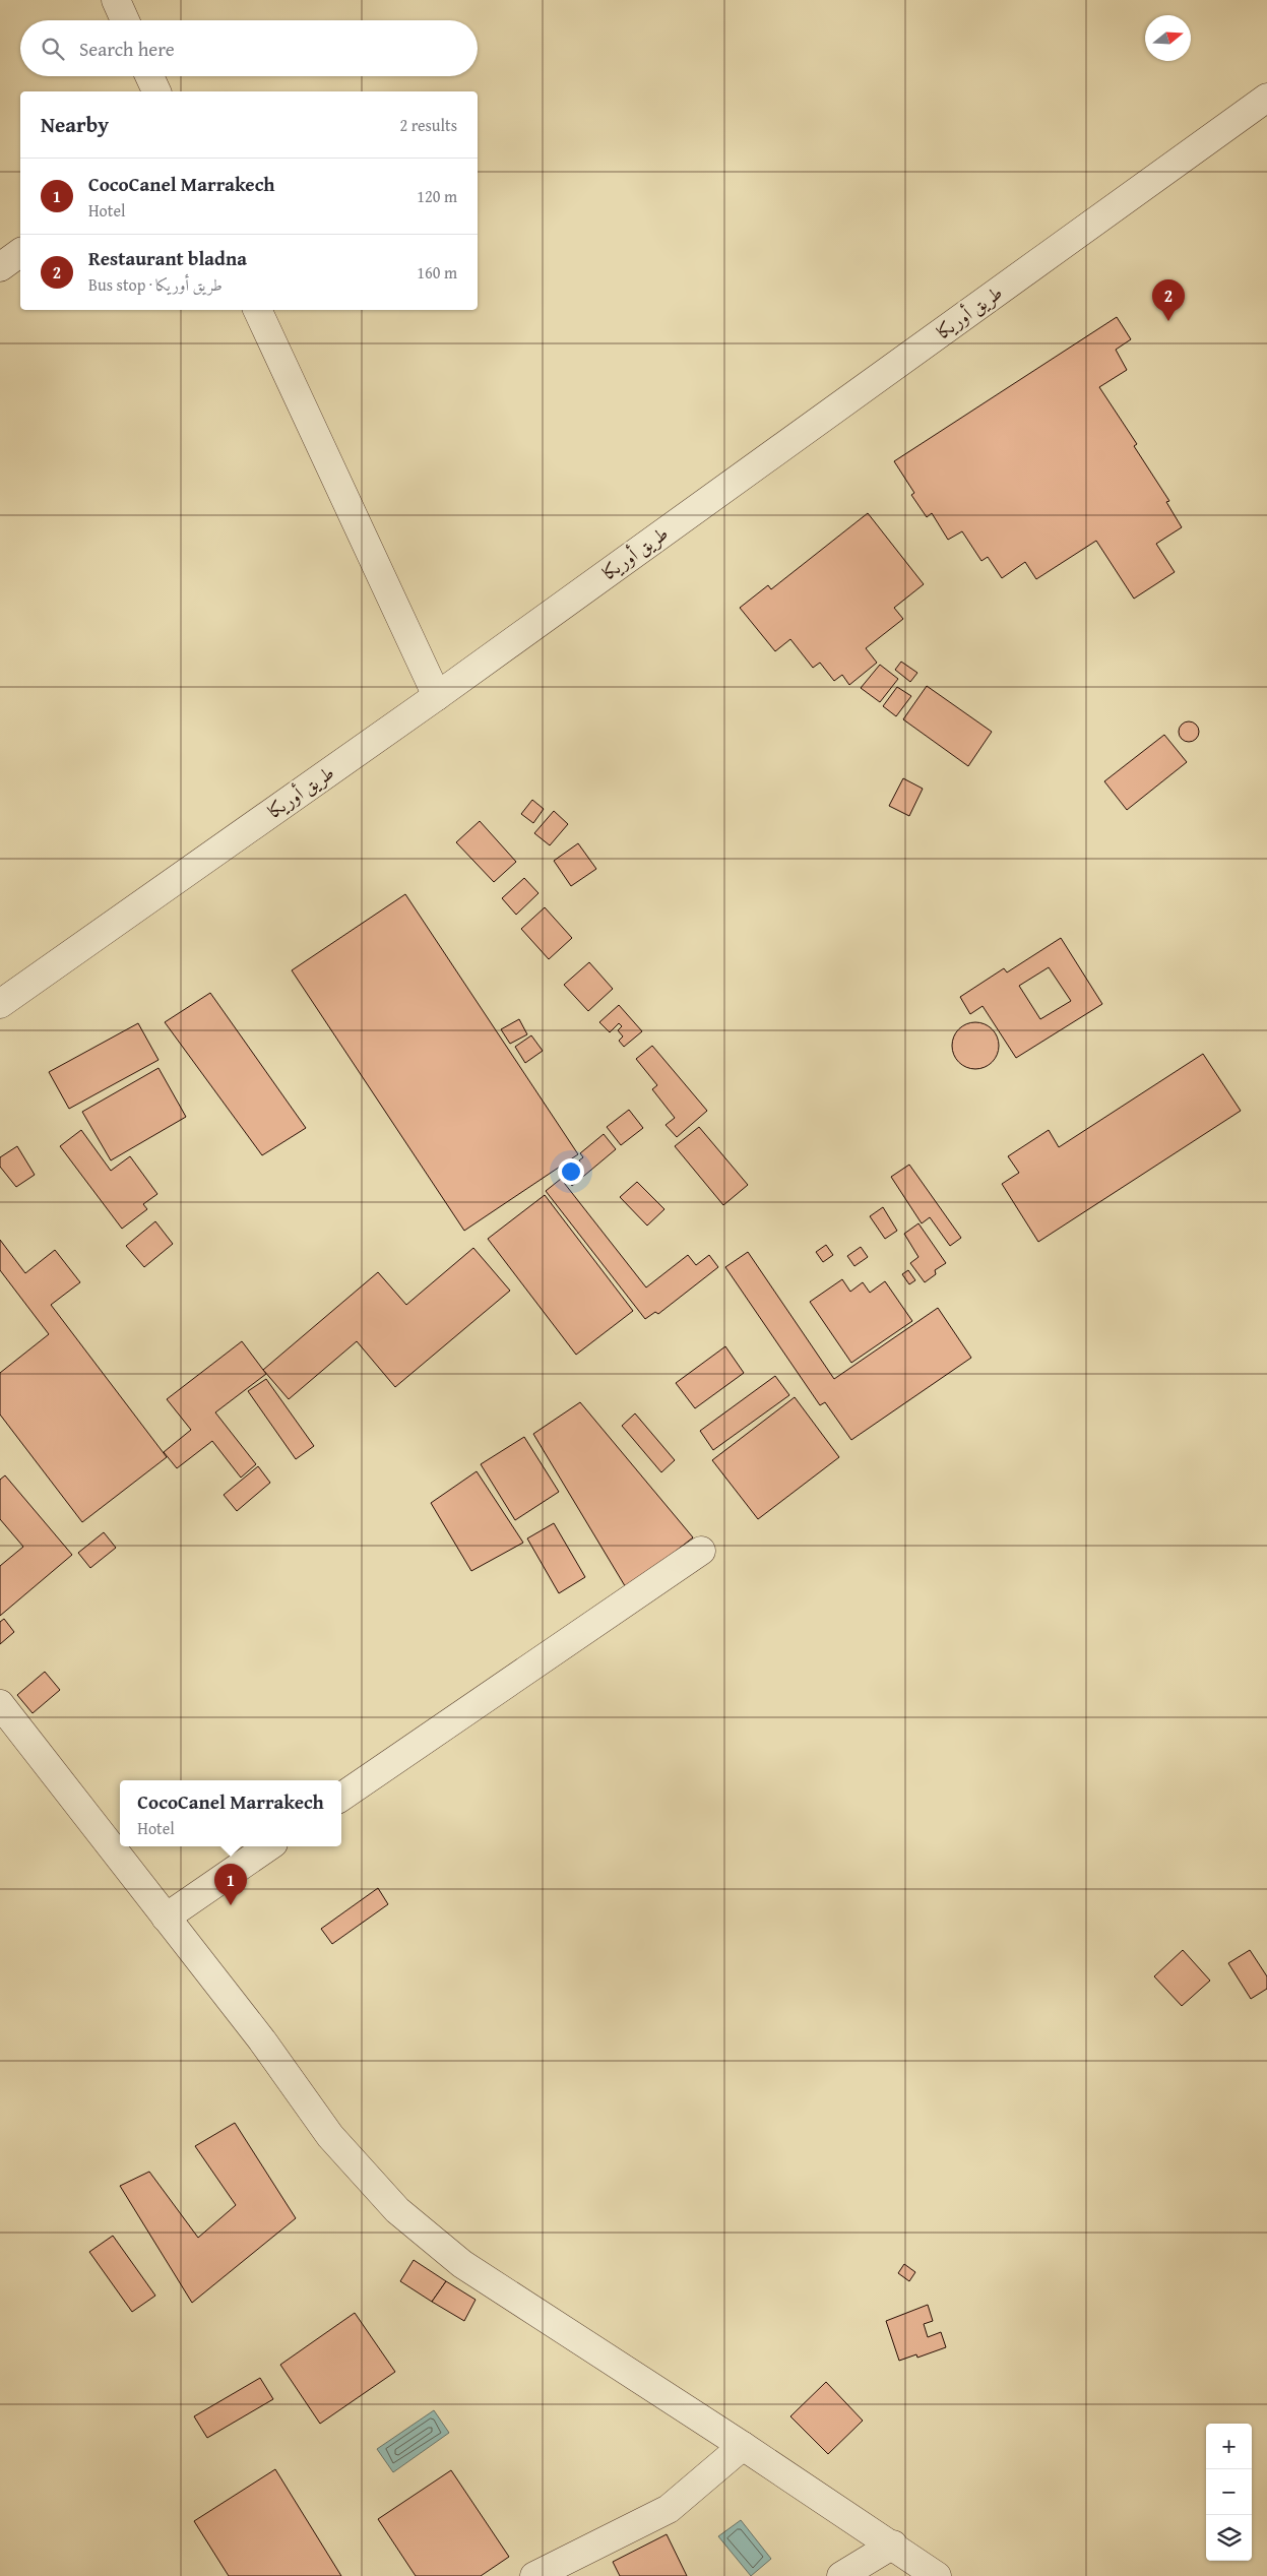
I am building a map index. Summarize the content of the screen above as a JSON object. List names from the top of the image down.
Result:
{
  "streets": {
    "street": ["طريق أوريكا"]
  },
  "north": "right",
  "page": {
    "search": "Search here",
    "heading": ["Nearby", "2 results"],
    "list": [
      {
        "mark": "1",
        "name": "CocoCanel Marrakech",
        "note": "Hotel",
        "value": "120 m"
      },
      {
        "mark": "2",
        "name": "Restaurant bladna",
        "note": "Bus stop · طريق أوريكا",
        "value": "160 m"
      }
    ],
    "pins": ["2", "1"],
    "popup": ["CocoCanel Marrakech", "Hotel"],
    "map_buttons": ["+", "−"]
  }
}
